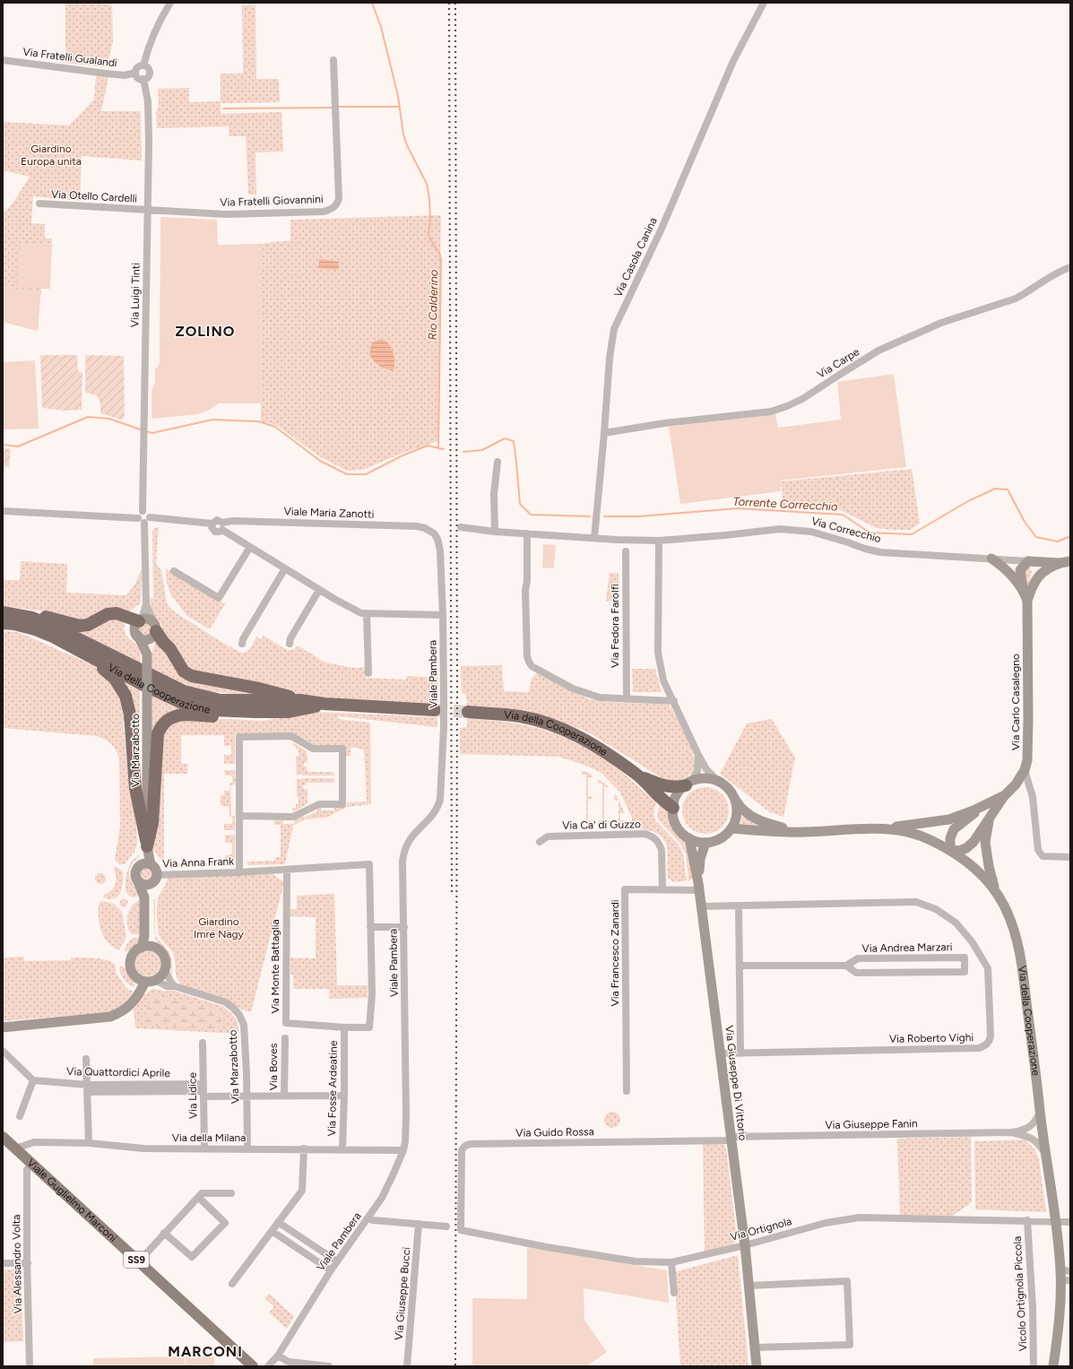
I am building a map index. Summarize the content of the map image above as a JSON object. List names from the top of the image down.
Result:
{
  "streets": {
    "highway": ["Via della Cooperazione"],
    "main road": ["Viale Guglielmo Marconi", "SS9"],
    "street": [
      "Via Fratelli Gualandi",
      "Via Otello Cardelli",
      "Via Fratelli Giovannini",
      "Via Casola Canina",
      "Via Luigi Tinti",
      "Via Carpe",
      "Viale Maria Zanotti",
      "Via Correcchio",
      "Via Fedora Farolfi",
      "Viale Pambera",
      "Via Carlo Casalegno",
      "Via Marzabotto",
      "Via Ca' di Guzzo",
      "Via Anna Frank",
      "Via Andrea Marzari",
      "Via Francesco Zanardi",
      "Via Monte Battaglia",
      "Via Roberto Vighi",
      "Via Boves",
      "Via Quattordici Aprile",
      "Via Giuseppe Di Vittorio",
      "Via Fosse Ardeatine",
      "Via Lidice",
      "Via Giuseppe Fanin",
      "Via Guido Rossa",
      "Via della Milana",
      "Via Ortignola",
      "Via Alessandro Volta",
      "Via Giuseppe Bucci",
      "Vicolo Ortignola Piccola"
    ]
  },
  "crossings": [
    ["Via Fratelli Gualandi", "Via Luigi Tinti"],
    ["Via Otello Cardelli", "Via Fratelli Giovannini"],
    ["Via Otello Cardelli", "Via Luigi Tinti"],
    ["Via Fratelli Giovannini", "Via Luigi Tinti"],
    ["Via Casola Canina", "Via Carpe"],
    ["Via Casola Canina", "Via Correcchio"],
    ["Via Luigi Tinti", "Viale Maria Zanotti"],
    ["Viale Maria Zanotti", "Viale Pambera"],
    ["Via Correcchio", "Via Carlo Casalegno"],
    ["Viale Pambera", "Via della Milana"],
    ["Via della Cooperazione", "Via Carlo Casalegno"],
    ["Via della Cooperazione", "Via Giuseppe Fanin"],
    ["Via della Cooperazione", "Via Ortignola"],
    ["Via Marzabotto", "Via Anna Frank"],
    ["Via Marzabotto", "Via Boves"],
    ["Via Marzabotto", "Via della Milana"],
    ["Via Ca' di Guzzo", "Via Francesco Zanardi"],
    ["Via Anna Frank", "Via Monte Battaglia"],
    ["Via Francesco Zanardi", "Via Giuseppe Di Vittorio"],
    ["Via Monte Battaglia", "Via Fosse Ardeatine"],
    ["Via Roberto Vighi", "Via Giuseppe Di Vittorio"],
    ["Via Boves", "Via Quattordici Aprile"],
    ["Via Boves", "Via Fosse Ardeatine"],
    ["Via Boves", "Via Lidice"],
    ["Via Quattordici Aprile", "Via Lidice"],
    ["Via Giuseppe Di Vittorio", "Via Giuseppe Fanin"],
    ["Via Giuseppe Di Vittorio", "Via Guido Rossa"],
    ["Via Giuseppe Di Vittorio", "Via Ortignola"],
    ["Via Fosse Ardeatine", "Via della Milana"],
    ["Via Lidice", "Via della Milana"],
    ["Via Giuseppe Fanin", "Via Guido Rossa"],
    ["Via Guido Rossa", "Via Ortignola"],
    ["Via della Milana", "Viale Guglielmo Marconi"],
    ["Viale Guglielmo Marconi", "Via Alessandro Volta"],
    ["Via Ortignola", "Vicolo Ortignola Piccola"]
  ],
  "districts": ["ZOLINO", "MARCONI"],
  "water": ["Rio Calderino", "Torrente Correcchio"],
  "parks": ["Giardino Europa unita", "Giardino Imre Nagy"]
}
